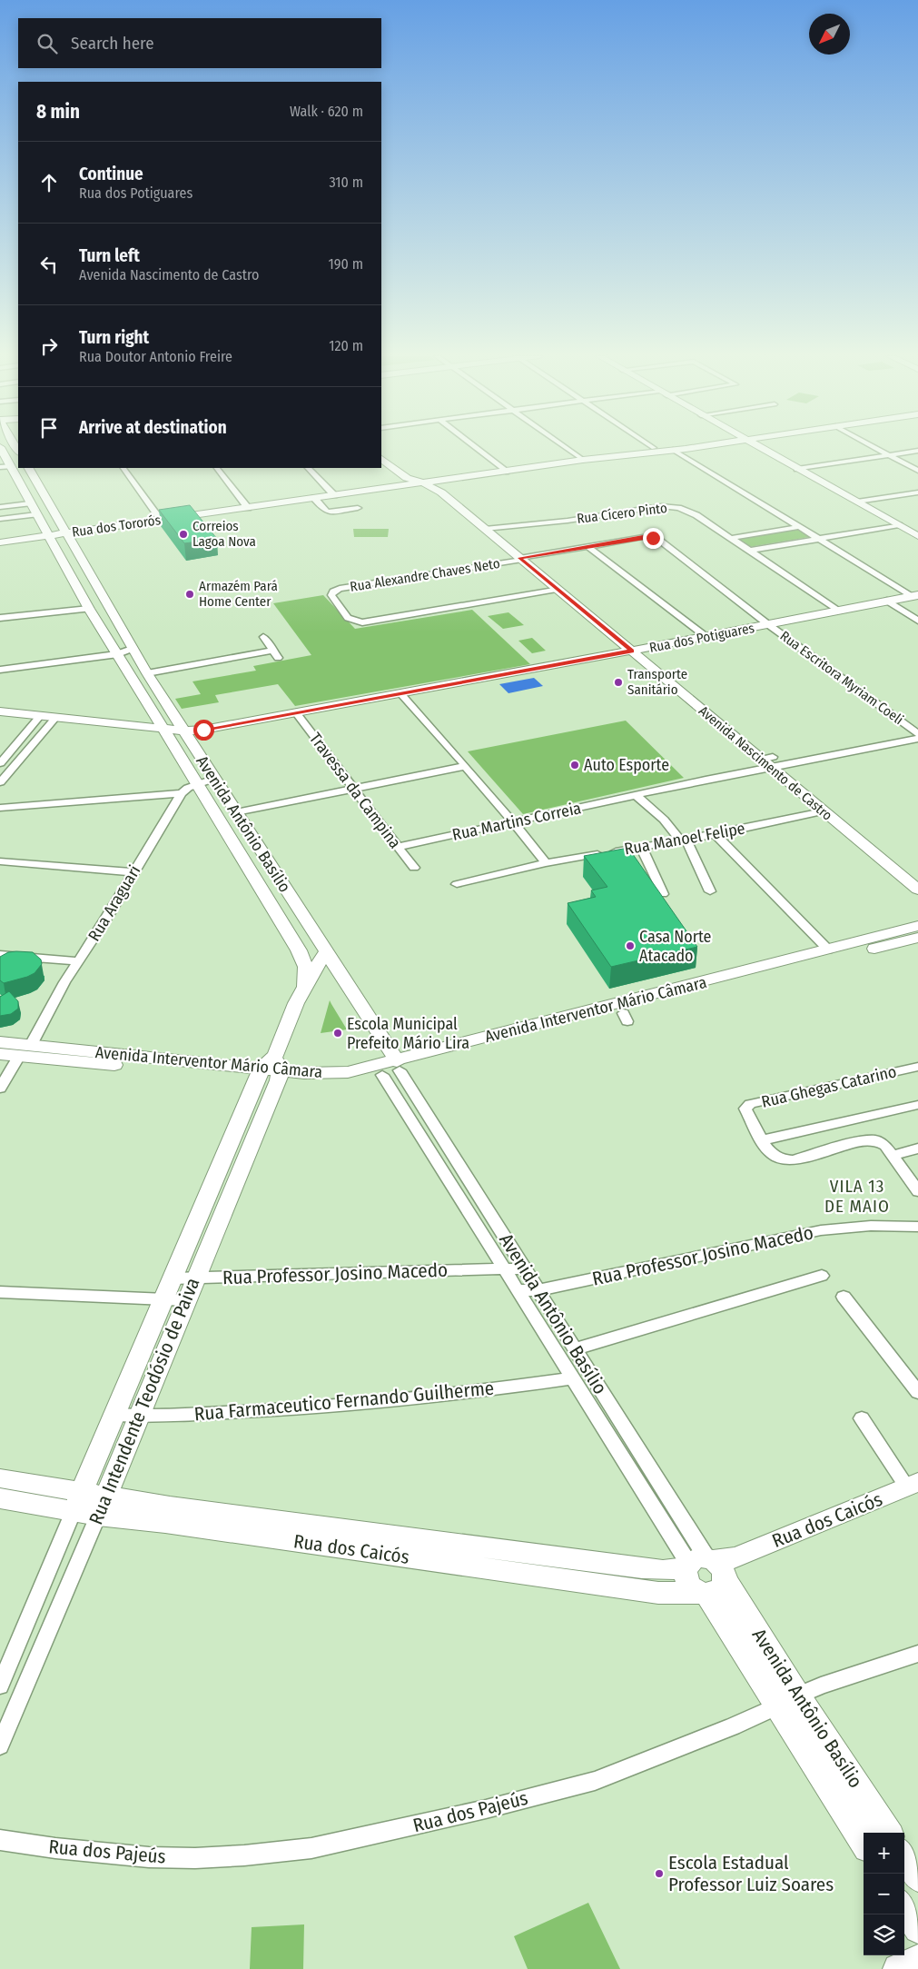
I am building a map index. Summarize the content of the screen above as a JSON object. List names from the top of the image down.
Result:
{
  "streets": {
    "main road": [
      "Rua dos Tororós",
      "Rua dos Potiguares",
      "Avenida Nascimento de Castro",
      "Avenida Antônio Basílio",
      "Avenida Interventor Mário Câmara",
      "Rua Intendente Teodósio de Paiva",
      "Rua dos Caicós"
    ],
    "street": [
      "Rua Cícero Pinto",
      "Rua Alexandre Chaves Neto",
      "Rua Escritora Myriam Coeli",
      "Travessa da Campina",
      "Rua Martins Correia",
      "Rua Manoel Felipe",
      "Rua Araguari",
      "Rua Ghegas Catarino",
      "Rua Professor Josino Macedo",
      "Rua Farmaceutico Fernando Guilherme",
      "Rua dos Pajeús"
    ]
  },
  "crossings": [
    ["Rua Cícero Pinto", "Rua dos Potiguares"],
    ["Rua Cícero Pinto", "Avenida Nascimento de Castro"],
    ["Rua dos Tororós", "Avenida Nascimento de Castro"],
    ["Rua dos Tororós", "Avenida Antônio Basílio"],
    ["Rua Alexandre Chaves Neto", "Rua Escritora Myriam Coeli"],
    ["Rua Alexandre Chaves Neto", "Avenida Nascimento de Castro"],
    ["Rua dos Potiguares", "Rua Escritora Myriam Coeli"],
    ["Rua dos Potiguares", "Avenida Nascimento de Castro"],
    ["Rua dos Potiguares", "Travessa da Campina"],
    ["Rua dos Potiguares", "Avenida Antônio Basílio"],
    ["Avenida Nascimento de Castro", "Rua Martins Correia"],
    ["Avenida Nascimento de Castro", "Rua Manoel Felipe"],
    ["Travessa da Campina", "Rua Martins Correia"],
    ["Avenida Antônio Basílio", "Rua Araguari"],
    ["Avenida Antônio Basílio", "Avenida Interventor Mário Câmara"],
    ["Avenida Antônio Basílio", "Rua Professor Josino Macedo"],
    ["Avenida Antônio Basílio", "Rua Intendente Teodósio de Paiva"],
    ["Avenida Antônio Basílio", "Rua Farmaceutico Fernando Guilherme"],
    ["Avenida Antônio Basílio", "Rua dos Caicós"],
    ["Avenida Antônio Basílio", "Rua dos Pajeús"],
    ["Rua Araguari", "Avenida Interventor Mário Câmara"],
    ["Avenida Interventor Mário Câmara", "Rua Intendente Teodósio de Paiva"],
    ["Rua Professor Josino Macedo", "Rua Intendente Teodósio de Paiva"],
    ["Rua Intendente Teodósio de Paiva", "Rua Farmaceutico Fernando Guilherme"],
    ["Rua Intendente Teodósio de Paiva", "Rua dos Caicós"]
  ],
  "districts": ["VILA 13 DE MAIO"],
  "places": [
    "Correios Lagoa Nova",
    "Armazém Pará Home Center",
    "Transporte Sanitário",
    "Auto Esporte",
    "Casa Norte Atacado",
    "Escola Municipal Prefeito Mário Lira",
    "Escola Estadual Professor Luiz Soares"
  ],
  "north": "bottom left",
  "page": {
    "search": "Search here",
    "heading": ["8 min", "Walk · 620 m"],
    "list": [
      ["Continue", "Rua dos Potiguares", "310 m"],
      ["Turn left", "Avenida Nascimento de Castro", "190 m"],
      ["Turn right", "Rua Doutor Antonio Freire", "120 m"],
      "Arrive at destination"
    ],
    "map_buttons": ["+", "−"]
  }
}
